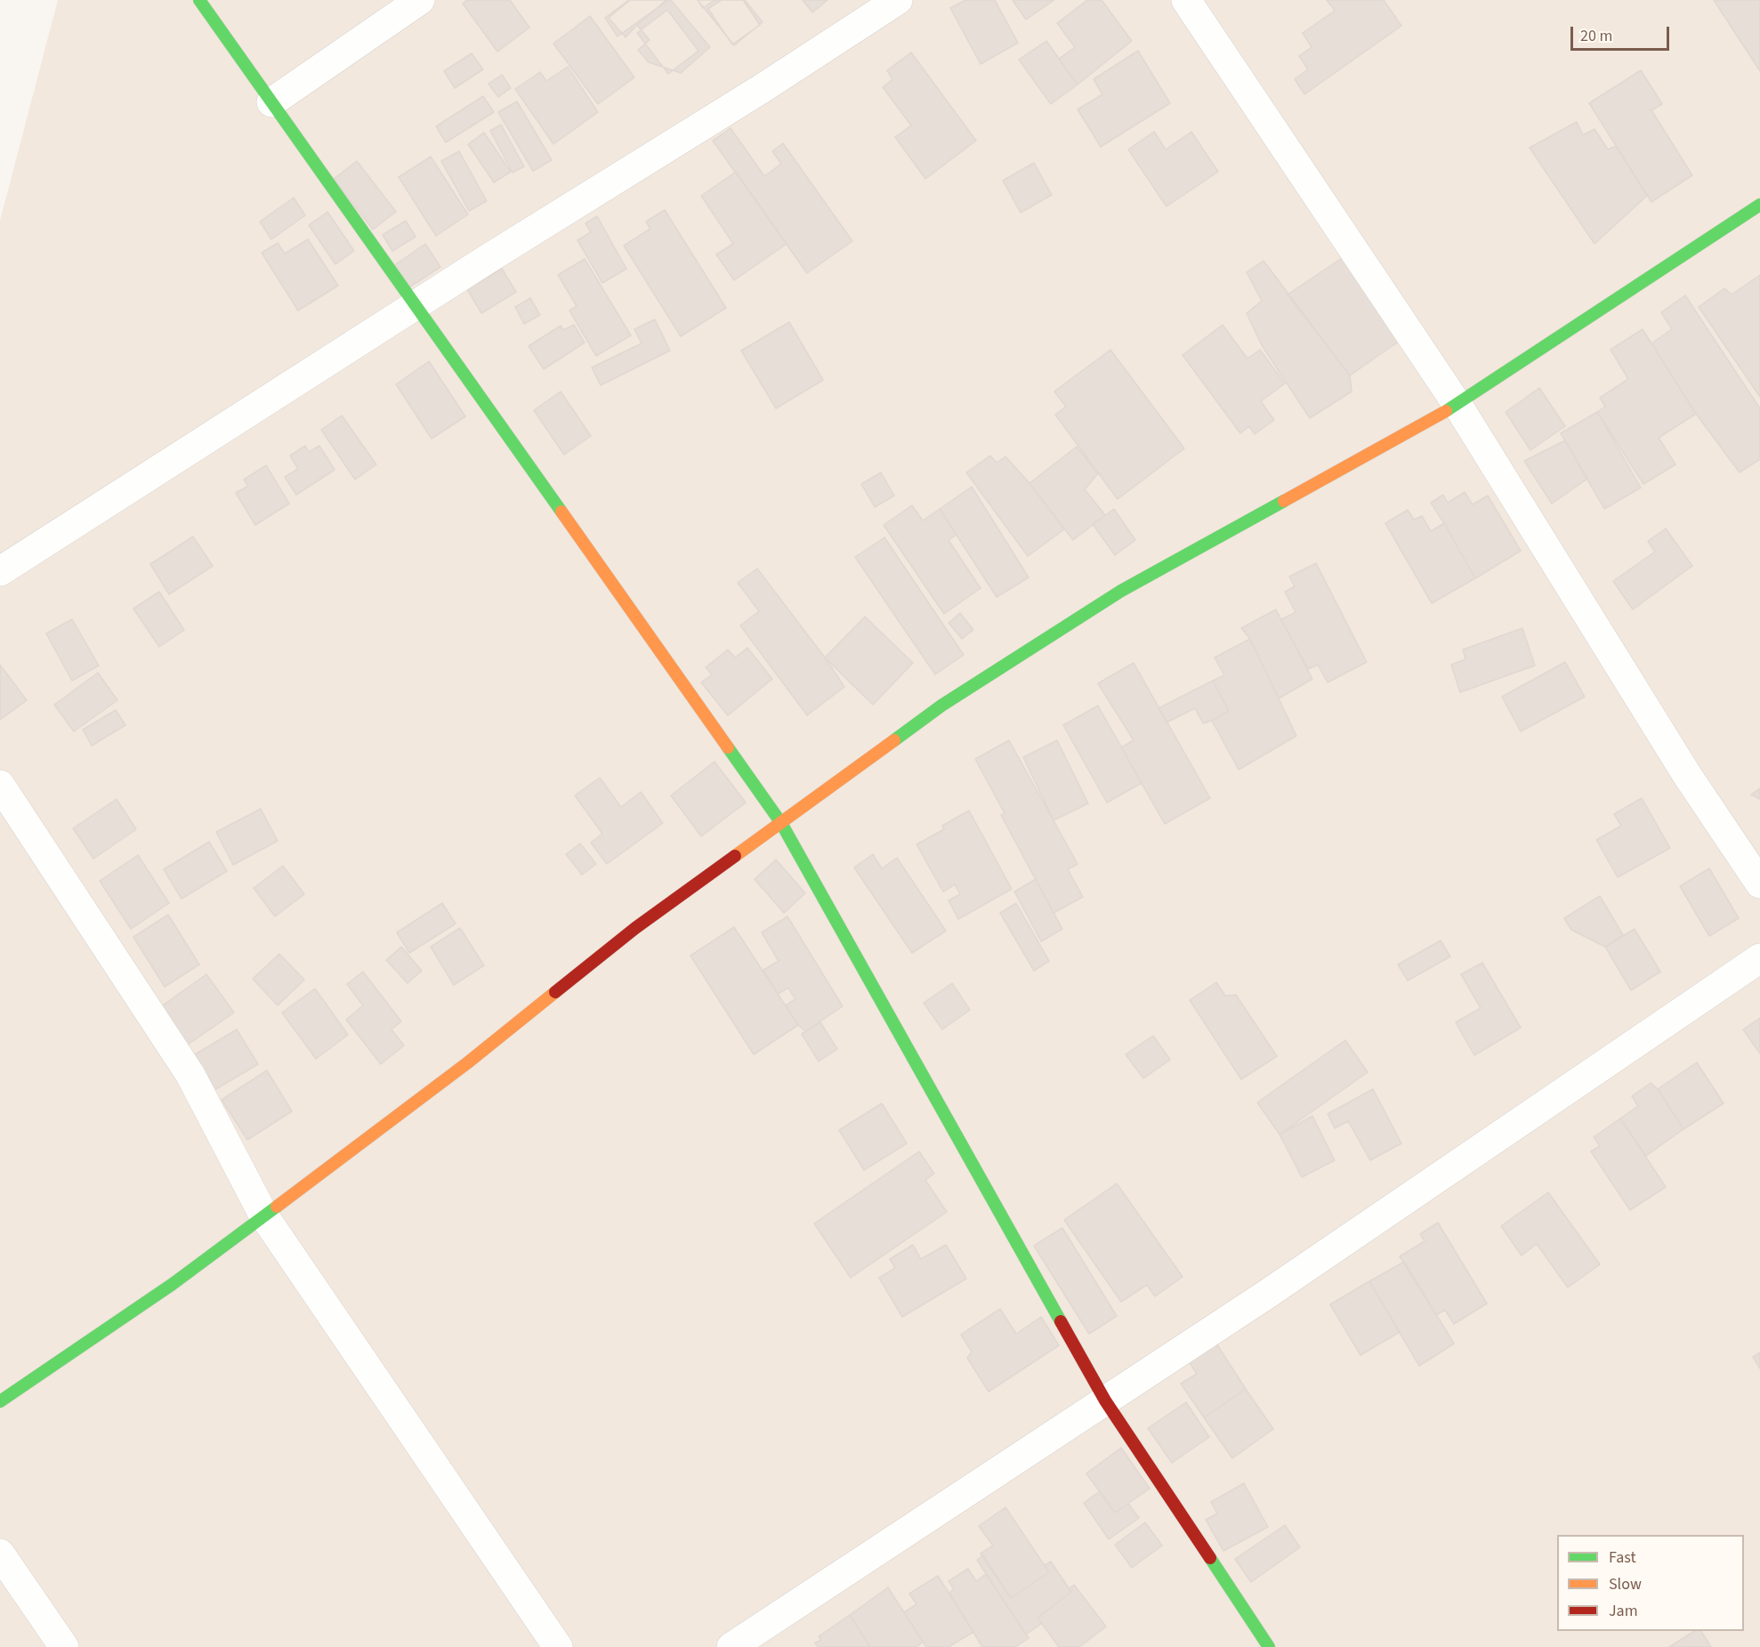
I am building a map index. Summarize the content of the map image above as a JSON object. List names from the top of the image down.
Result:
{
  "legend": ["Fast", "Slow", "Jam"],
  "scale_bar": "20 m"
}
